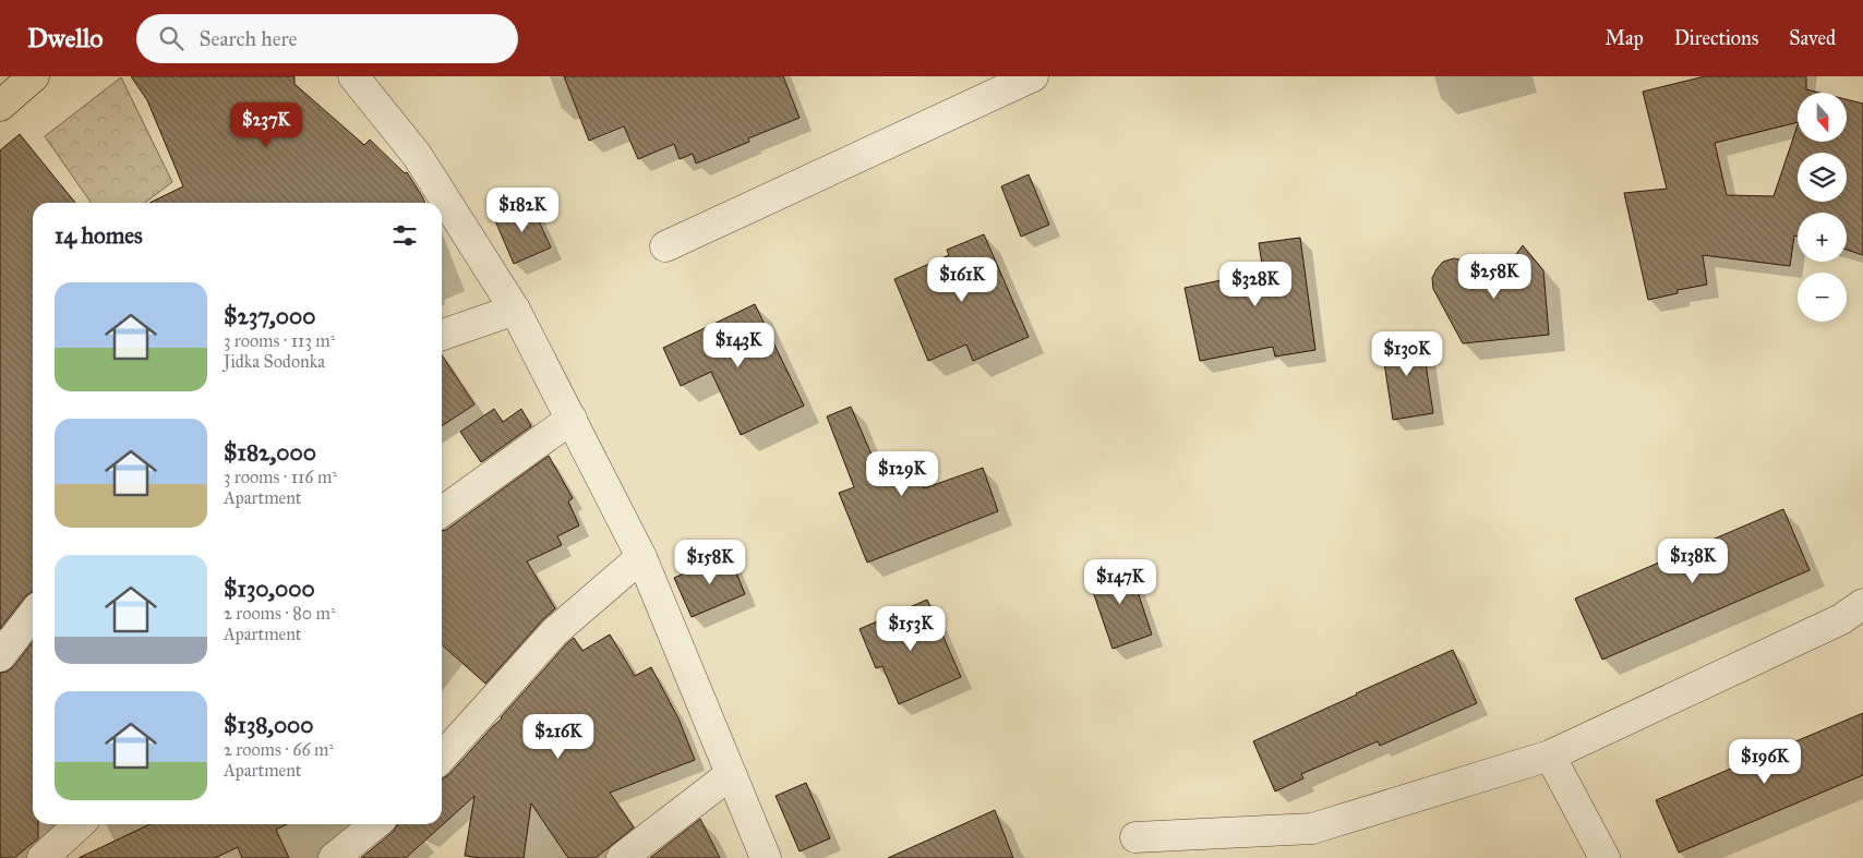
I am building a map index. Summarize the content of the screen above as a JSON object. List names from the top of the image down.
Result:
{
  "north": "bottom",
  "page": {
    "header": "Dwello",
    "search": "Search here",
    "nav": ["Map", "Directions", "Saved"],
    "map_buttons": ["+", "−"],
    "price": [
      "$237K",
      "$182K",
      "$258K",
      "$161K",
      "$328K",
      "$143K",
      "$130K",
      "$129K",
      "$138K",
      "$158K",
      "$147K",
      "$153K",
      "$216K",
      "$196K"
    ],
    "heading": "14 homes",
    "list": [
      {
        "name": "$237,000",
        "note": "3 rooms · 113 m² · Jidka Sodonka"
      },
      {
        "name": "$182,000",
        "note": "3 rooms · 116 m² · Apartment"
      },
      {
        "name": "$130,000",
        "note": "2 rooms · 80 m² · Apartment"
      },
      {
        "name": "$138,000",
        "note": "2 rooms · 66 m² · Apartment"
      }
    ]
  }
}
